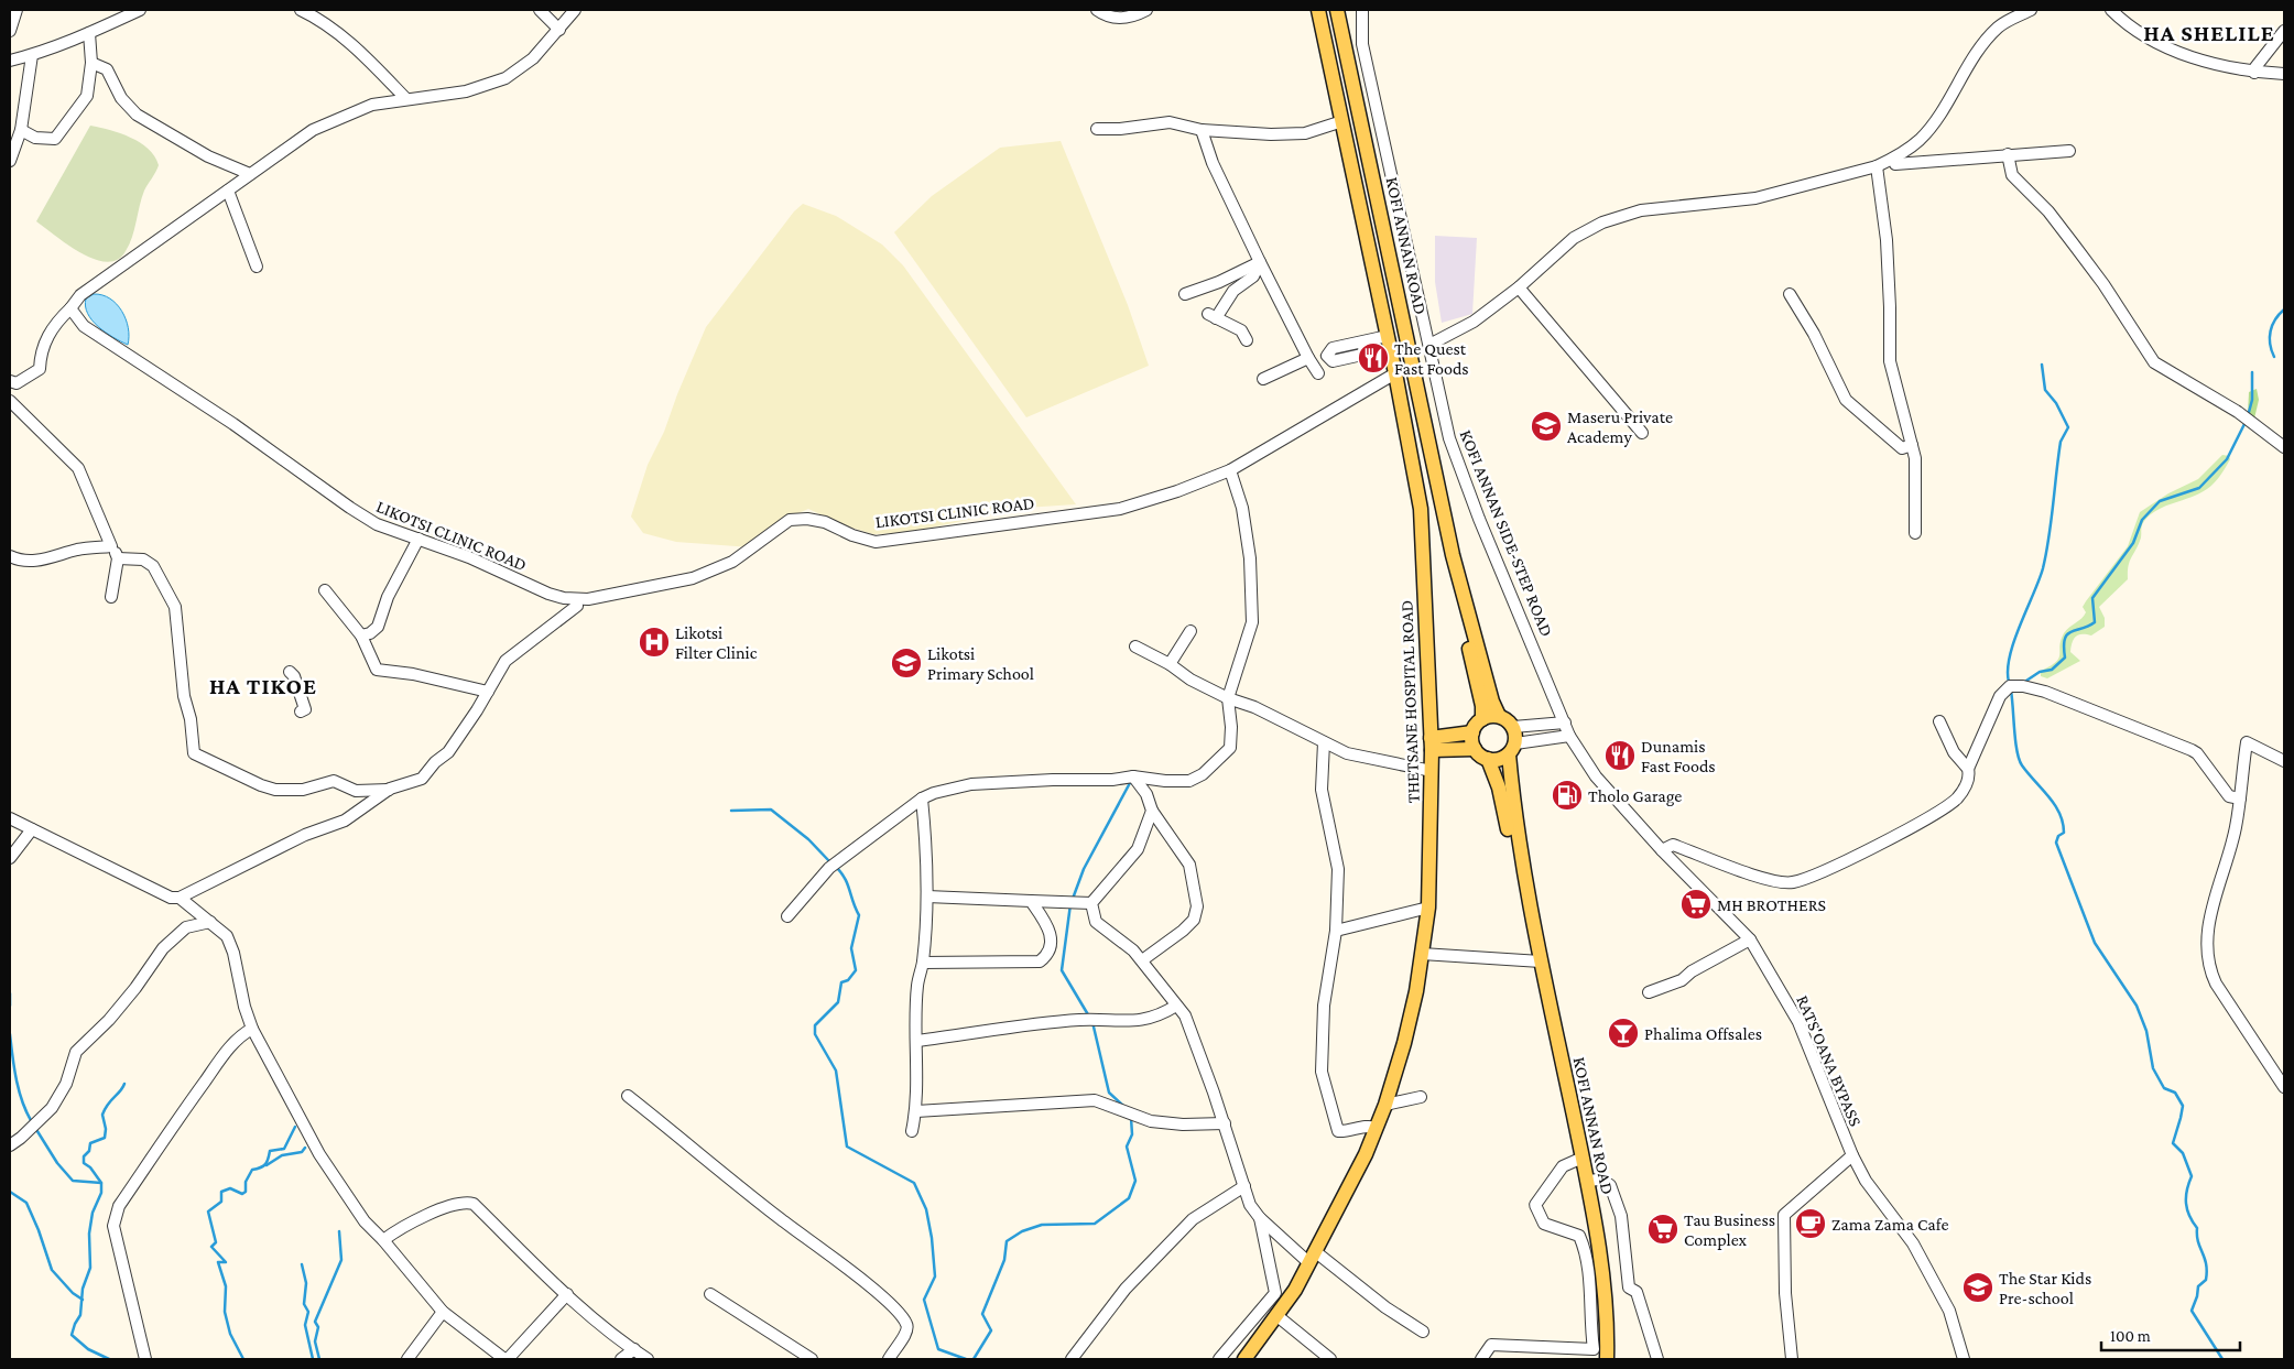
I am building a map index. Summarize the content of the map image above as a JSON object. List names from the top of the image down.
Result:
{
  "streets": {
    "main road": ["KOFI ANNAN ROAD", "THETSANE HOSPITAL ROAD"],
    "street": ["LIKOTSI CLINIC ROAD", "KOFI ANNAN SIDE-STEP ROAD", "RATS'OANA BYPASS"]
  },
  "crossings": [
    ["LIKOTSI CLINIC ROAD", "THETSANE HOSPITAL ROAD"],
    ["KOFI ANNAN SIDE-STEP ROAD", "RATS'OANA BYPASS"]
  ],
  "districts": ["HA SHELILE", "HA TIKOE"],
  "places": {
    "restaurant": ["The Quest Fast Foods", "Dunamis Fast Foods"],
    "school or university": ["Maseru Private Academy", "Likotsi Primary School", "The Star Kids Pre-school"],
    "hospital": ["Likotsi Filter Clinic"],
    "fuel station": ["Tholo Garage"],
    "supermarket": ["MH BROTHERS", "Tau Business Complex"],
    "bar": ["Phalima Offsales"],
    "cafe": ["Zama Zama Cafe"]
  },
  "scale_bar": "100 m"
}
